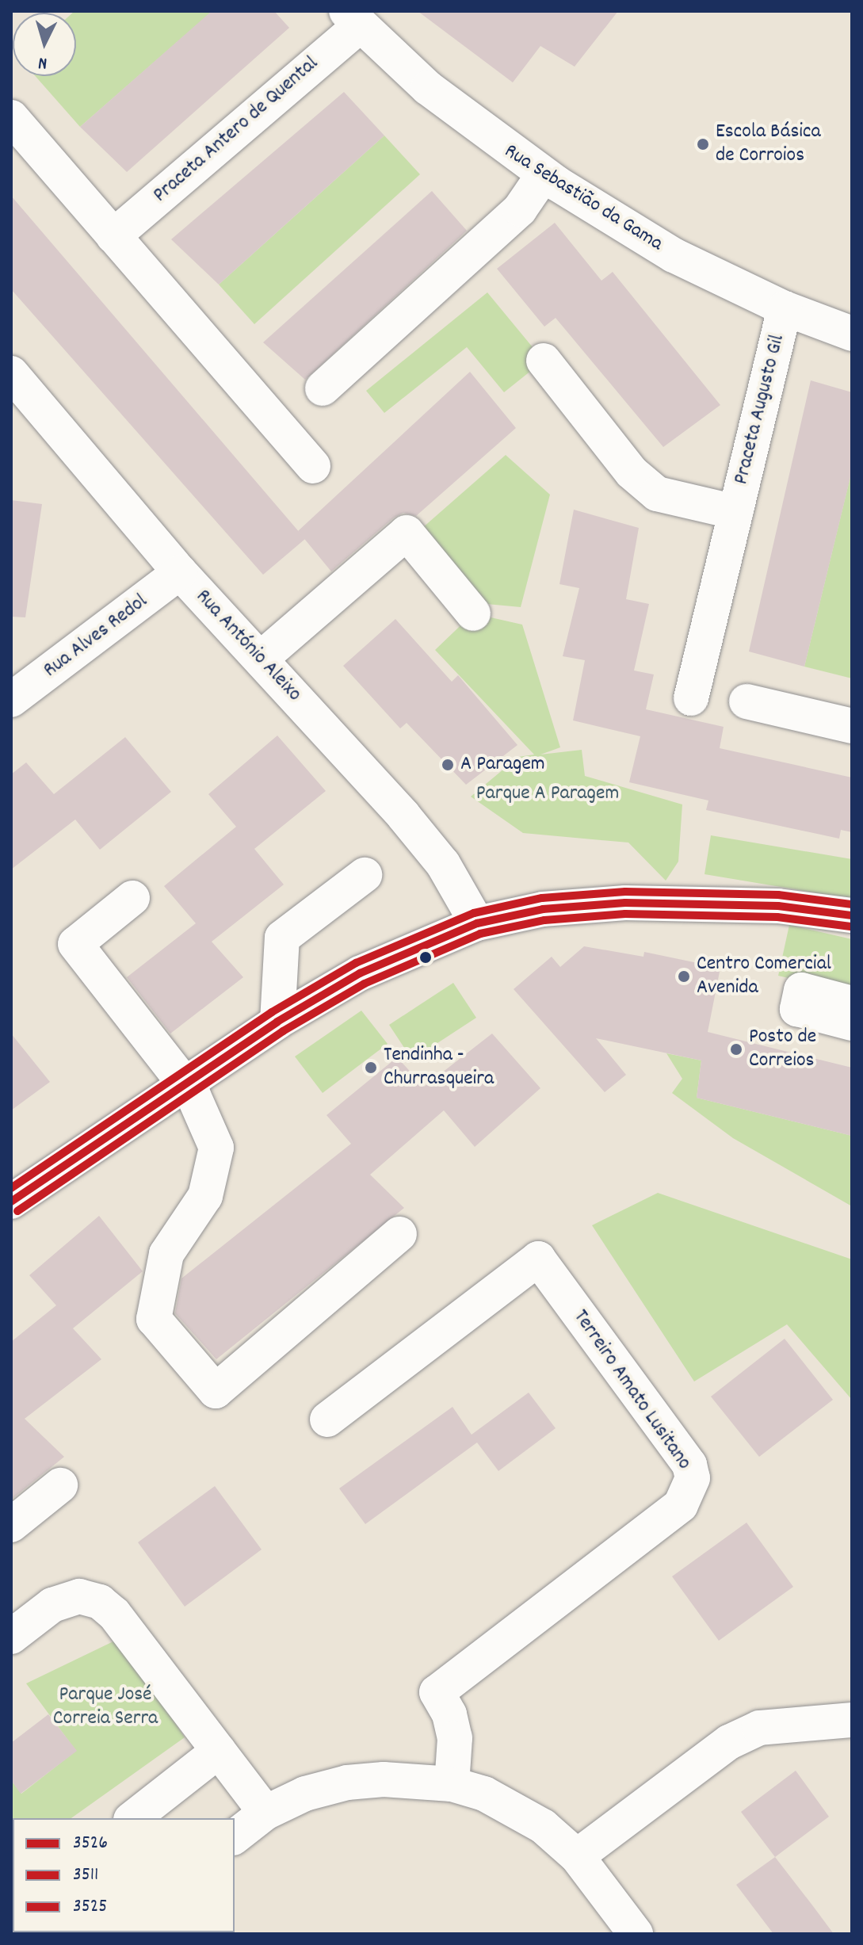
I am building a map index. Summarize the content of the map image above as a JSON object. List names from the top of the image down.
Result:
{
  "streets": {
    "street": [
      "Praceta Antero de Quental",
      "Rua Sebastião da Gama",
      "Praceta Augusto Gil",
      "Rua Alves Redol",
      "Rua António Aleixo",
      "Terreiro Amato Lusitano"
    ]
  },
  "crossings": [
    ["Praceta Antero de Quental", "Rua Sebastião da Gama"],
    ["Rua Sebastião da Gama", "Praceta Augusto Gil"],
    ["Rua Alves Redol", "Rua António Aleixo"]
  ],
  "parks": ["Parque A Paragem", "Parque José Correia Serra"],
  "places": [
    "Escola Básica de Corroios",
    "A Paragem",
    "Centro Comercial Avenida",
    "Posto de Correios",
    "Tendinha - Churrasqueira"
  ],
  "lines": ["transit line 3525", "transit line 3526", "transit line 3511"],
  "legend": ["3526", "3511", "3525"],
  "north": "bottom"
}
